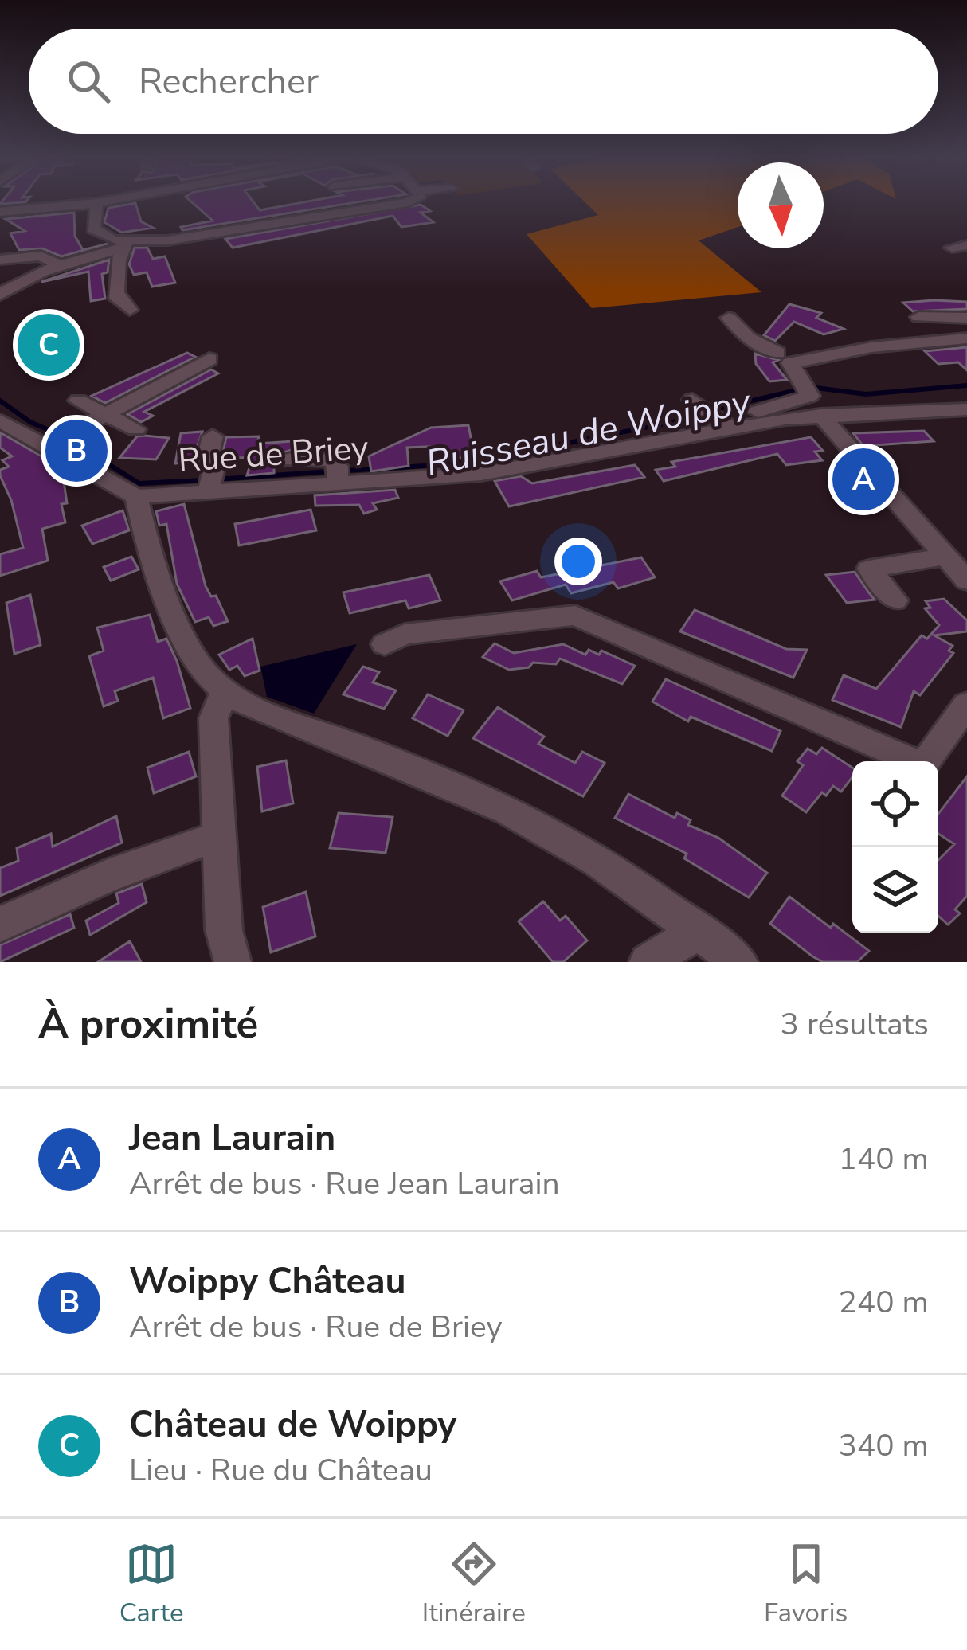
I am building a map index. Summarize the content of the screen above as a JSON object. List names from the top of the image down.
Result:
{
  "streets": {
    "street": ["Rue de Briey"]
  },
  "water": ["Ruisseau de Woippy"],
  "north": "bottom",
  "page": {
    "search": "Rechercher",
    "pins": ["C", "B", "A"],
    "heading": ["À proximité", "3 résultats"],
    "list": [
      {
        "mark": "A",
        "name": "Jean Laurain",
        "note": "Arrêt de bus · Rue Jean Laurain",
        "value": "140 m"
      },
      {
        "mark": "B",
        "name": "Woippy Château",
        "note": "Arrêt de bus · Rue de Briey",
        "value": "240 m"
      },
      {
        "mark": "C",
        "name": "Château de Woippy",
        "note": "Lieu · Rue du Château",
        "value": "340 m"
      }
    ],
    "nav": ["Carte", "Itinéraire", "Favoris"]
  }
}
